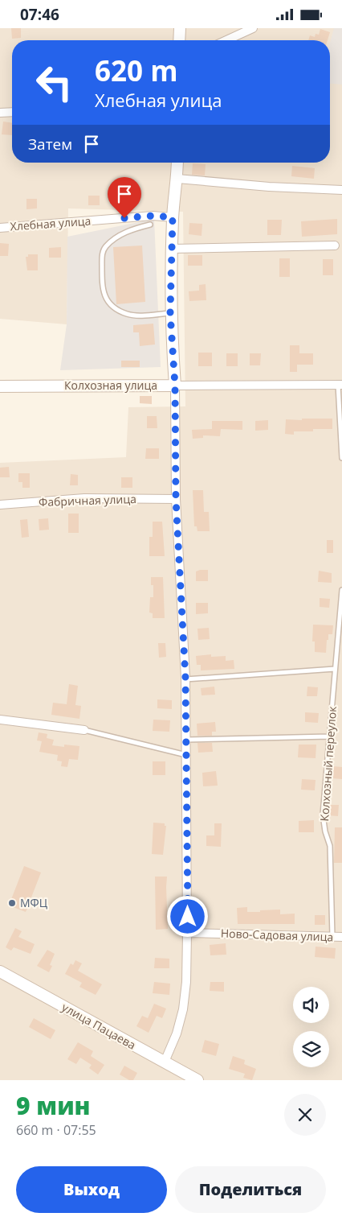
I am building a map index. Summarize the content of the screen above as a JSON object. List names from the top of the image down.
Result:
{
  "streets": {
    "street": [
      "Хлебная улица",
      "Колхозная улица",
      "Фабричная улица",
      "Ново-Садовая улица",
      "улица Пацаева"
    ],
    "lane": ["Колхозный переулок"]
  },
  "crossings": [
    ["Колхозный переулок", "Ново-Садовая улица"]
  ],
  "places": ["МФЦ"],
  "page": {
    "status": "07:46",
    "turn": ["620 m", "Хлебная улица"],
    "then": "Затем",
    "heading": ["9 мин", "660 m · 07:55"],
    "buttons": ["Выход", "Поделиться"]
  }
}
